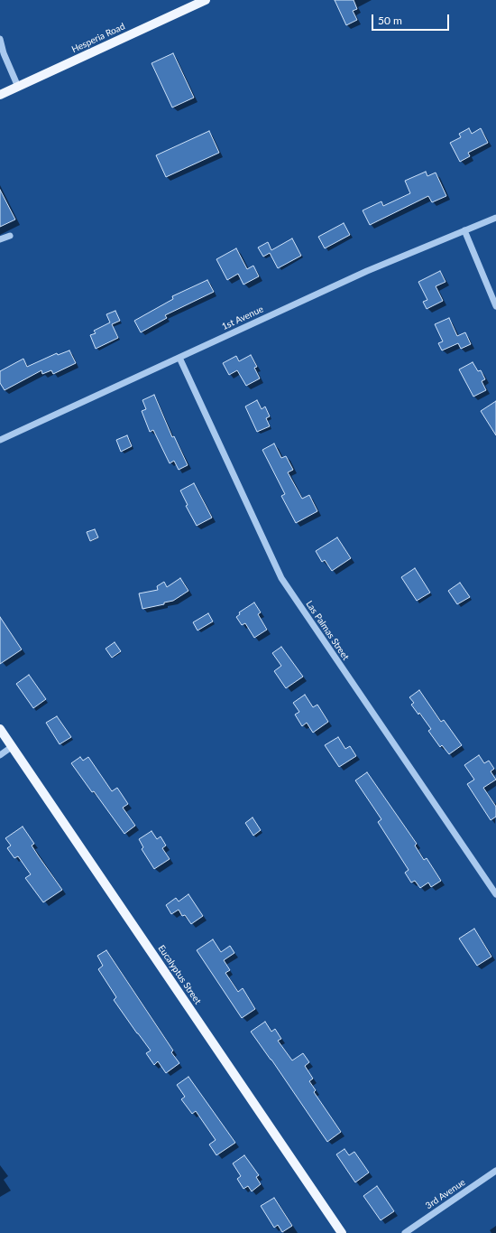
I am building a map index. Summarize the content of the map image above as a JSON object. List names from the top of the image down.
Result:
{
  "streets": {
    "main road": ["Hesperia Road", "Eucalyptus Street"],
    "street": ["1st Avenue", "Las Palmas Street", "3rd Avenue"]
  },
  "crossings": [
    ["1st Avenue", "Las Palmas Street"]
  ],
  "scale_bar": "50 m"
}
